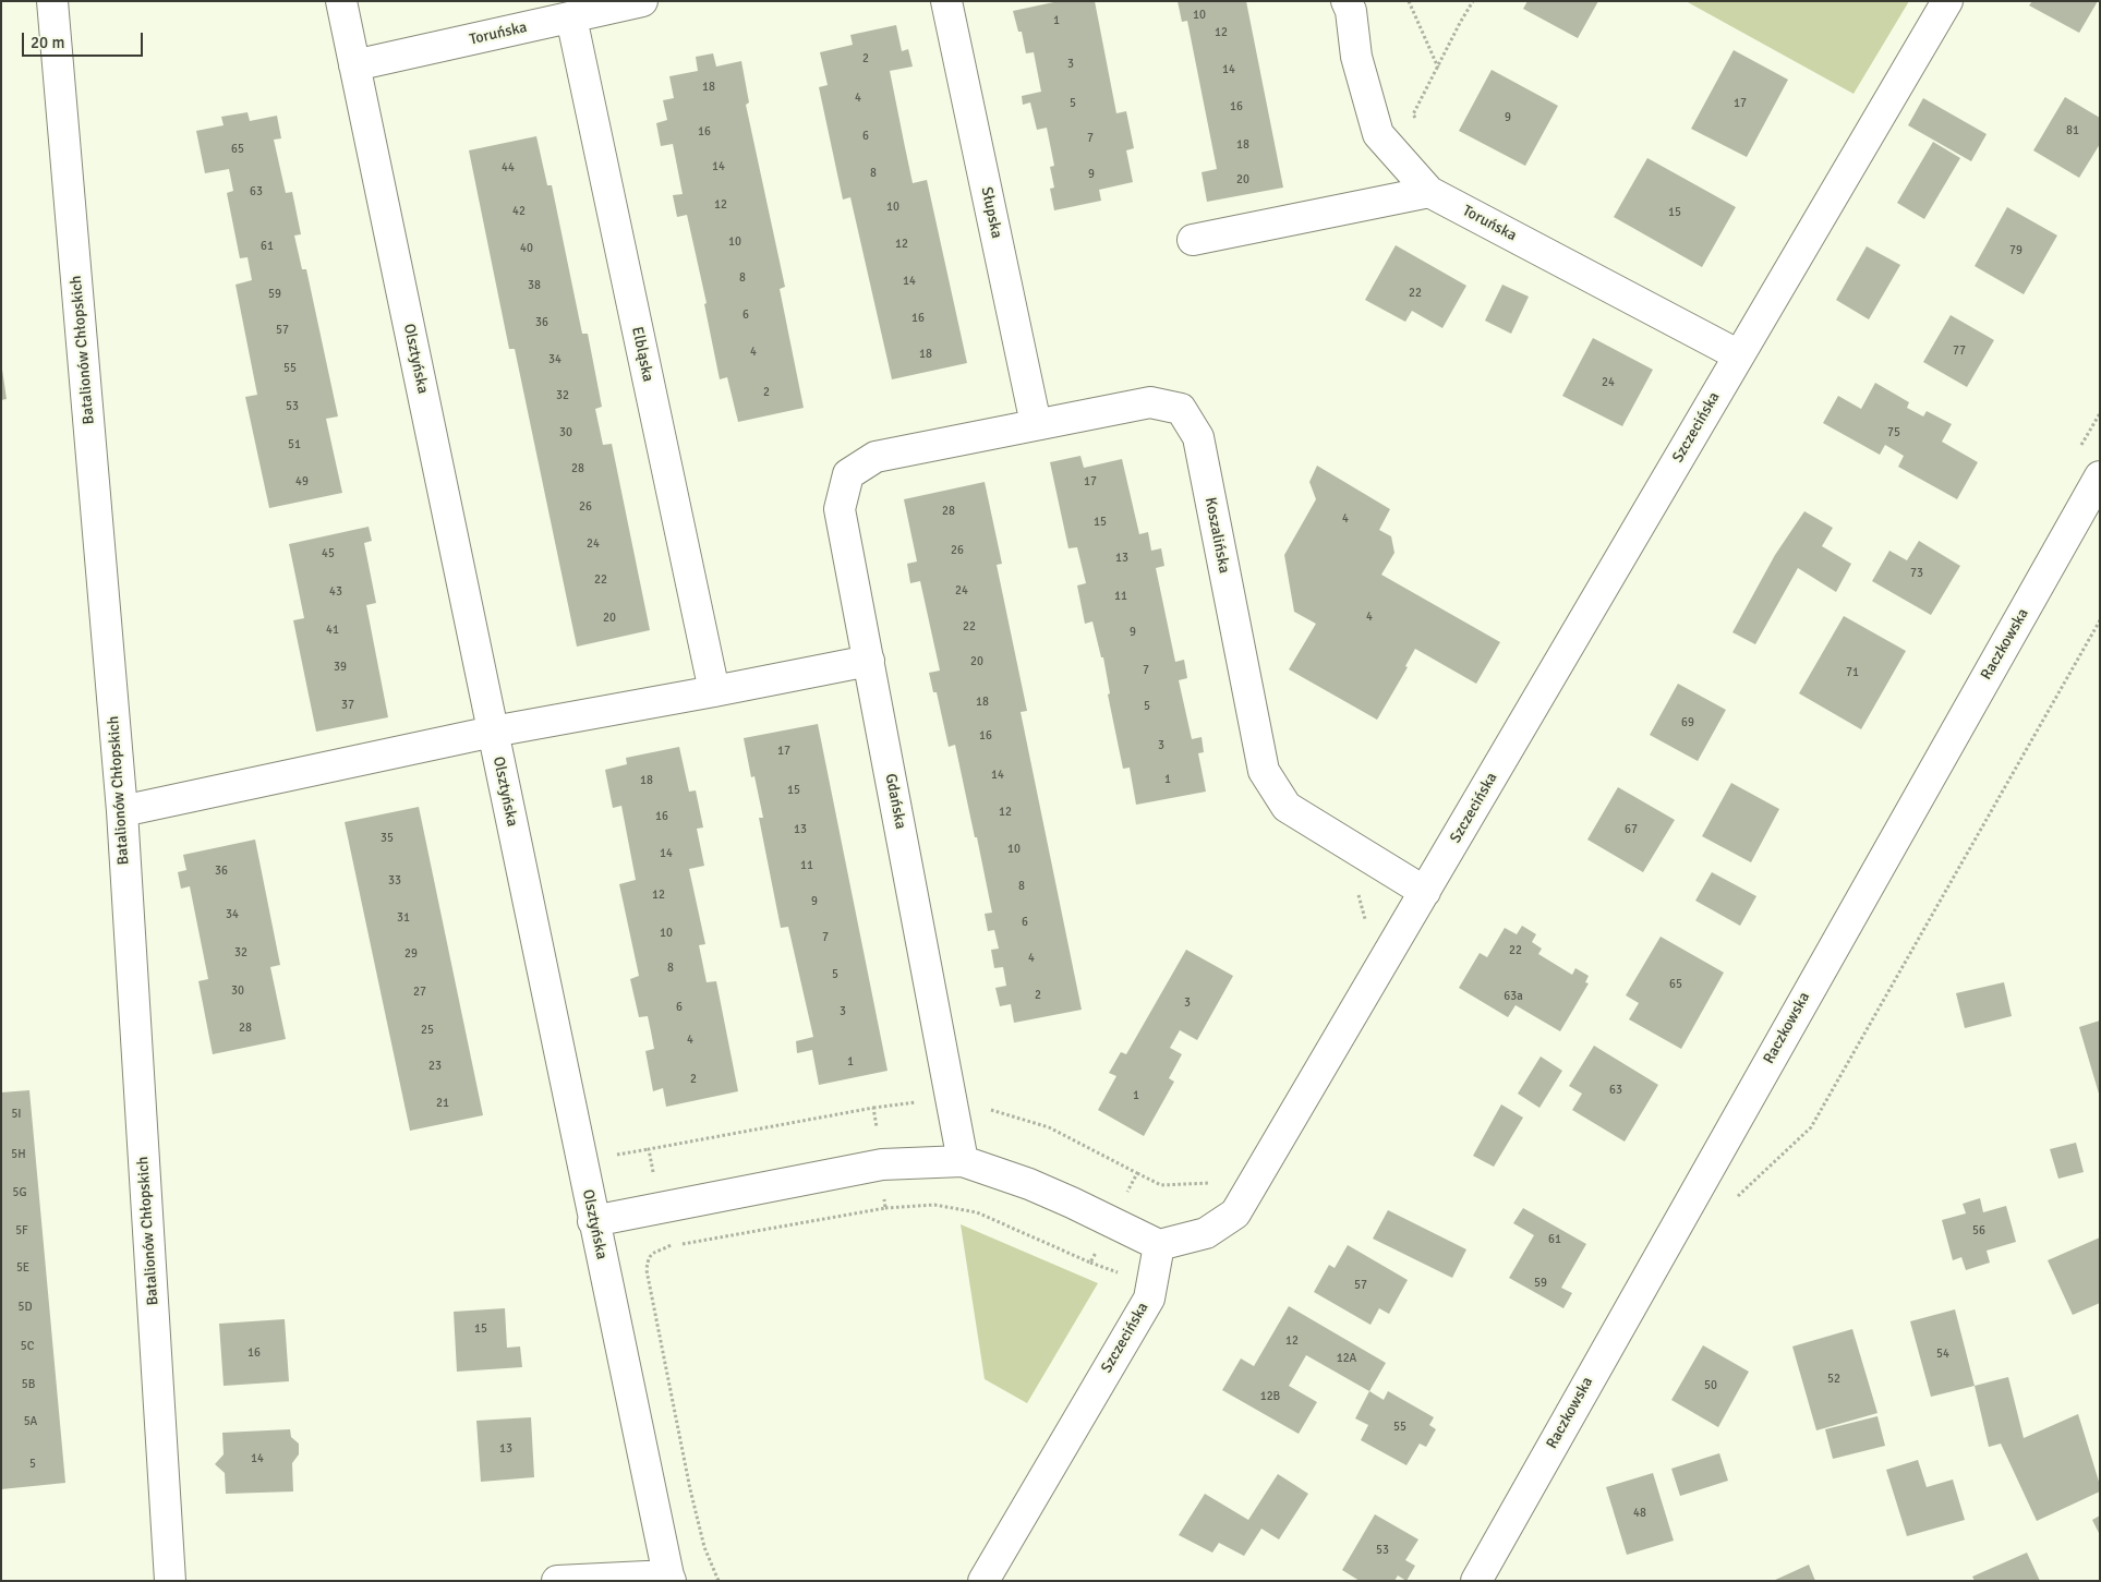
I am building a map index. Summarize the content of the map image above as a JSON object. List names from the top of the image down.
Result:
{
  "streets": {
    "street": [
      "Toruńska",
      "Słupska",
      "Batalionów Chłopskich",
      "Elbląska",
      "Olsztyńska",
      "Szczecińska",
      "Koszalińska",
      "Raczkowska",
      "Gdańska"
    ]
  },
  "crossings": [
    ["Toruńska", "Elbląska"],
    ["Toruńska", "Olsztyńska"],
    ["Toruńska", "Szczecińska"],
    ["Słupska", "Koszalińska"],
    ["Szczecińska", "Koszalińska"],
    ["Koszalińska", "Gdańska"]
  ],
  "house_numbers": [
    "10",
    "1",
    "12",
    "2",
    "3",
    "14",
    "18",
    "4",
    "5",
    "17",
    "16",
    "9",
    "81",
    "16",
    "6",
    "7",
    "18",
    "65",
    "14",
    "44",
    "8",
    "9",
    "20",
    "63",
    "12",
    "10",
    "42",
    "15",
    "10",
    "12",
    "61",
    "40",
    "79",
    "8",
    "14",
    "38",
    "22",
    "59",
    "6",
    "16",
    "36",
    "57",
    "77",
    "4",
    "18",
    "34",
    "55",
    "24",
    "2",
    "32",
    "53",
    "30",
    "75",
    "51",
    "28",
    "49",
    "17",
    "26",
    "28",
    "4",
    "15",
    "24",
    "26",
    "45",
    "13",
    "73",
    "22",
    "24",
    "43",
    "11",
    "4",
    "20",
    "22",
    "41",
    "9",
    "20",
    "39",
    "7",
    "71",
    "18",
    "37",
    "5",
    "69",
    "16",
    "3",
    "17",
    "14",
    "1",
    "18",
    "15",
    "12",
    "16",
    "13",
    "67",
    "35",
    "10",
    "14",
    "11",
    "36",
    "33",
    "8",
    "12",
    "9",
    "34",
    "31",
    "6",
    "10",
    "7",
    "22",
    "32",
    "29",
    "4",
    "8",
    "5",
    "65",
    "30",
    "27",
    "2",
    "63a",
    "3",
    "6",
    "3",
    "28",
    "25",
    "4",
    "1",
    "23",
    "2",
    "63",
    "1",
    "21",
    "5I",
    "5H",
    "5G",
    "5F",
    "56",
    "61",
    "5E",
    "59",
    "57",
    "5D",
    "15",
    "12",
    "5C",
    "16",
    "54",
    "12A",
    "52",
    "5B",
    "50",
    "12B",
    "5A",
    "55",
    "13",
    "14",
    "5",
    "48",
    "53"
  ],
  "scale_bar": "20 m"
}
